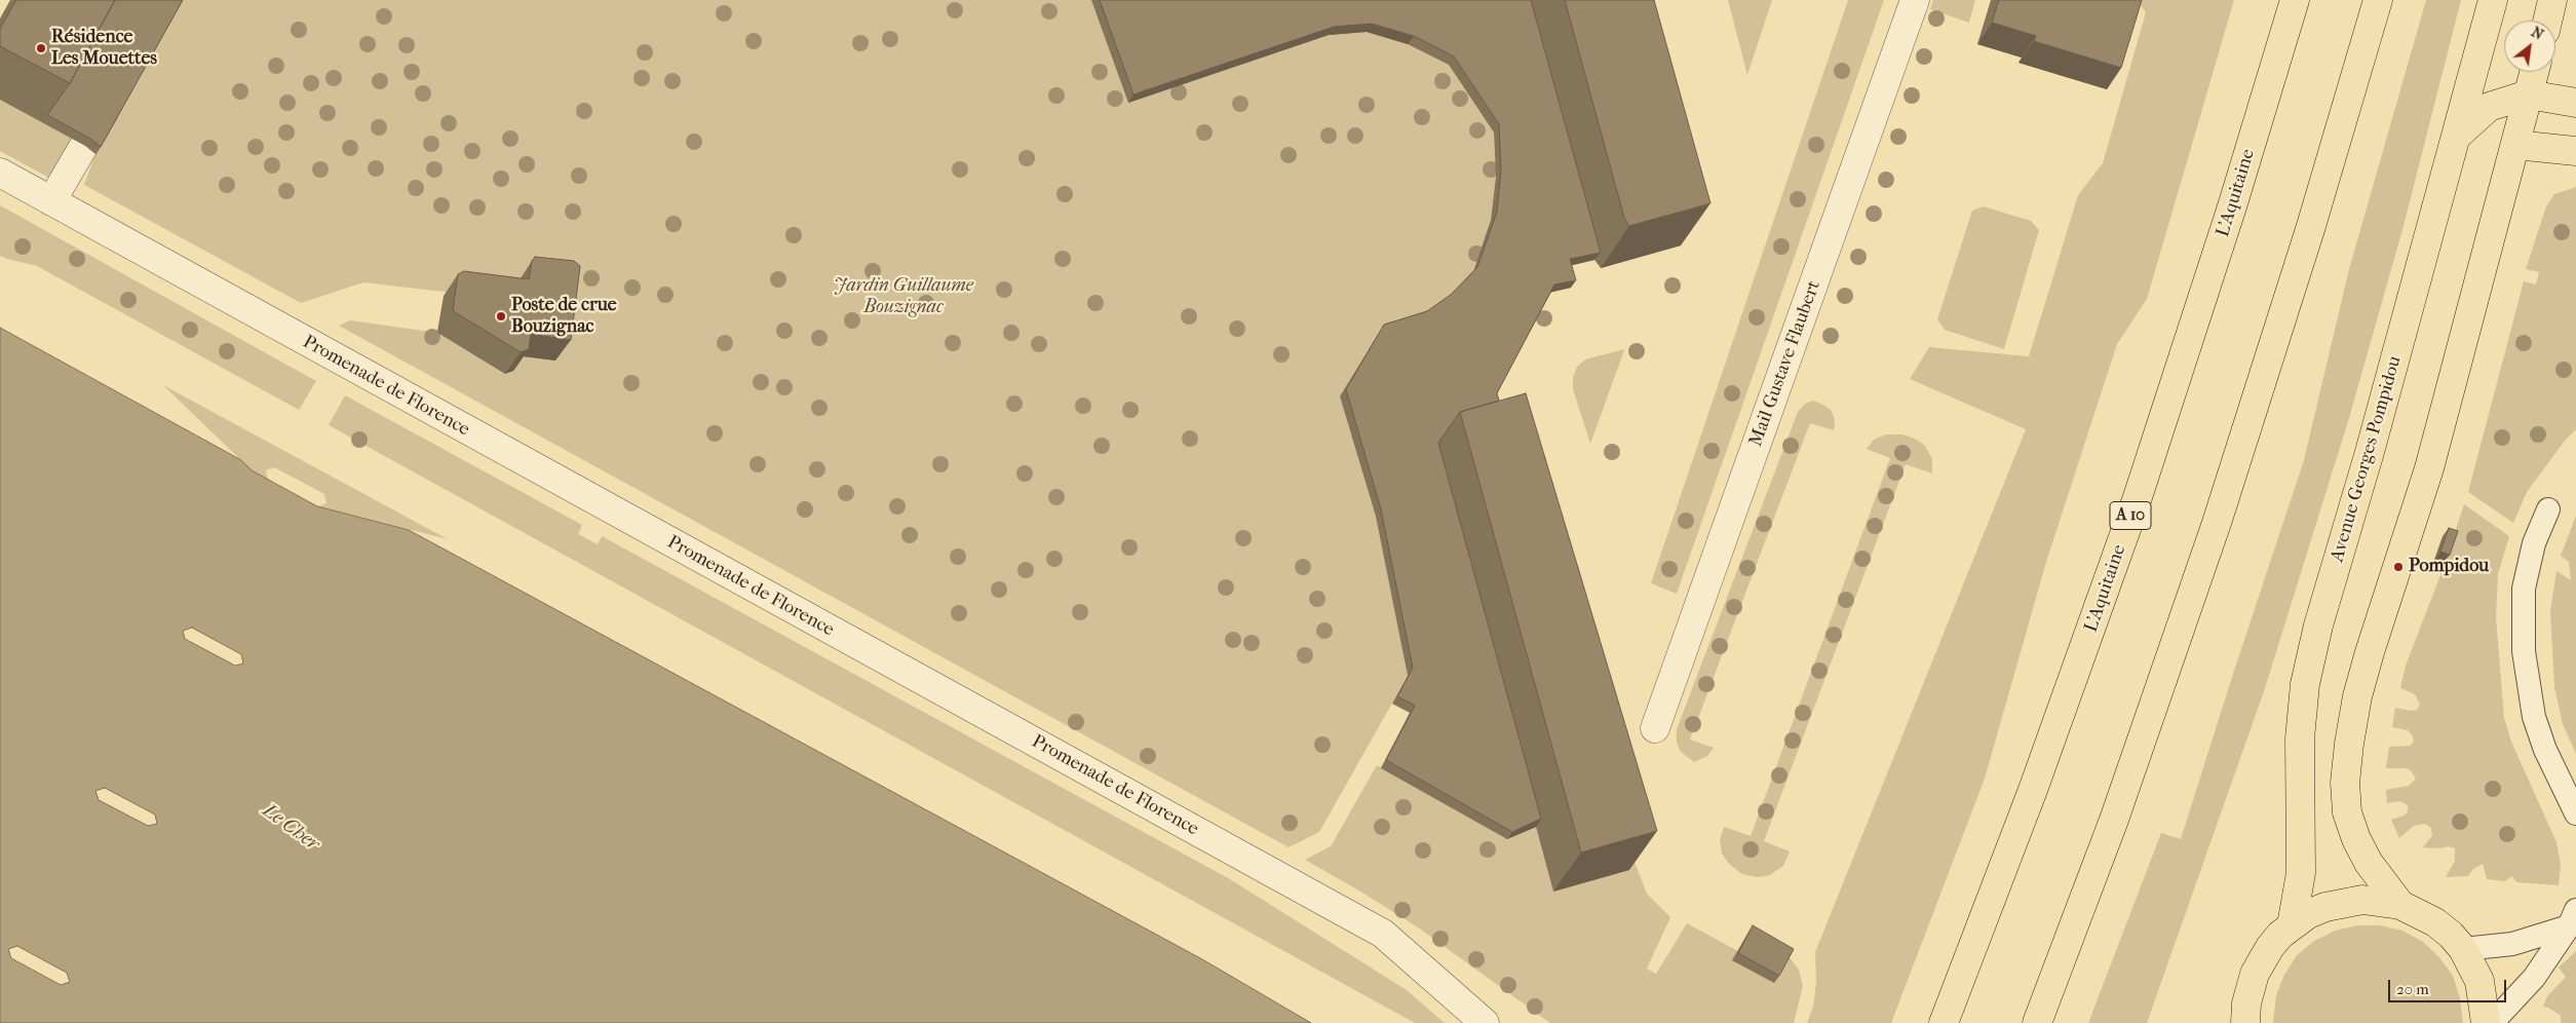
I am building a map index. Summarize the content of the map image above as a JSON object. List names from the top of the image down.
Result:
{
  "streets": {
    "main road": ["L'Aquitaine", "Avenue Georges Pompidou", "A 10"],
    "street": ["Mail Gustave Flaubert", "Promenade de Florence"]
  },
  "water": ["Le Cher"],
  "parks": ["Jardin Guillaume Bouzignac"],
  "places": ["Résidence Les Mouettes", "Poste de crue Bouzignac", "Pompidou"],
  "scale_bar": "20 m",
  "north": "top right"
}
